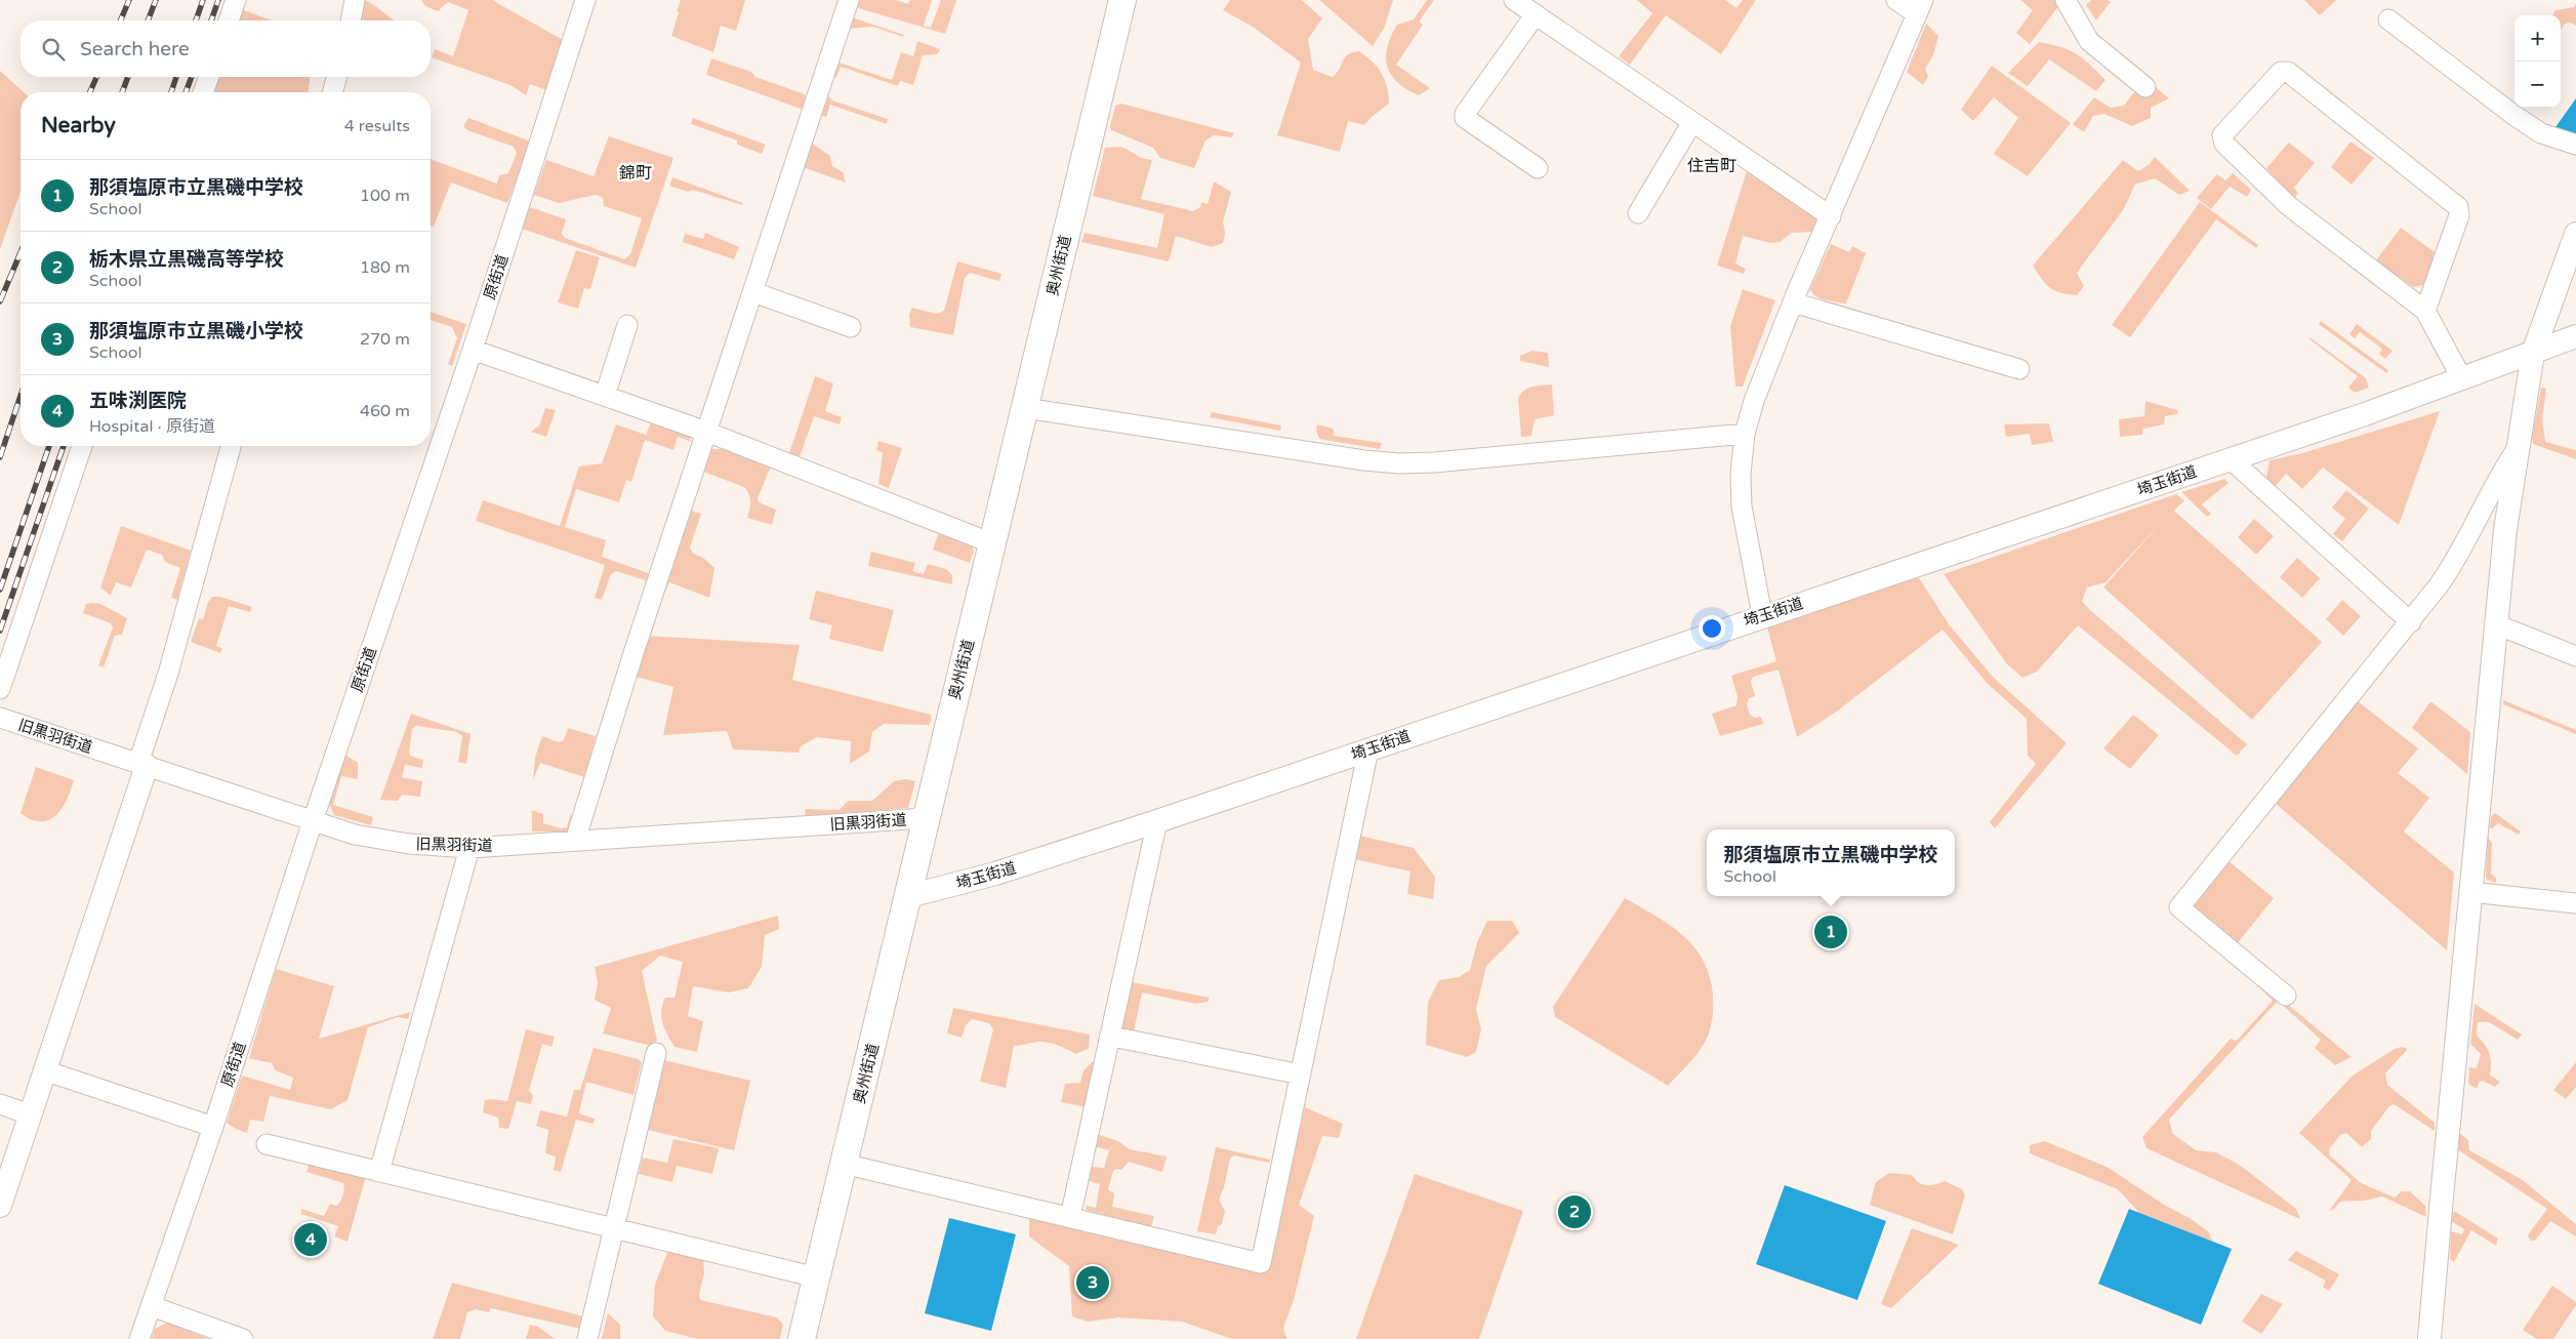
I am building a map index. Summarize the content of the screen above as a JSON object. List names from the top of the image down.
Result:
{
  "streets": {
    "main road": ["奥州街道"],
    "street": ["原街道", "埼玉街道", "旧黒羽街道"]
  },
  "crossings": [
    ["奥州街道", "埼玉街道"],
    ["奥州街道", "旧黒羽街道"],
    ["原街道", "旧黒羽街道"]
  ],
  "districts": ["住吉町", "錦町"],
  "page": {
    "map_buttons": ["+", "−"],
    "search": "Search here",
    "heading": ["Nearby", "4 results"],
    "list": [
      {
        "mark": "1",
        "name": "那須塩原市立黒磯中学校",
        "note": "School",
        "value": "100 m"
      },
      {
        "mark": "2",
        "name": "栃木県立黒磯高等学校",
        "note": "School",
        "value": "180 m"
      },
      {
        "mark": "3",
        "name": "那須塩原市立黒磯小学校",
        "note": "School",
        "value": "270 m"
      },
      {
        "mark": "4",
        "name": "五味渕医院",
        "note": "Hospital · 原街道",
        "value": "460 m"
      }
    ],
    "popup": ["那須塩原市立黒磯中学校", "School"],
    "pins": [
      "1",
      "2",
      "4",
      "3"
    ]
  }
}
